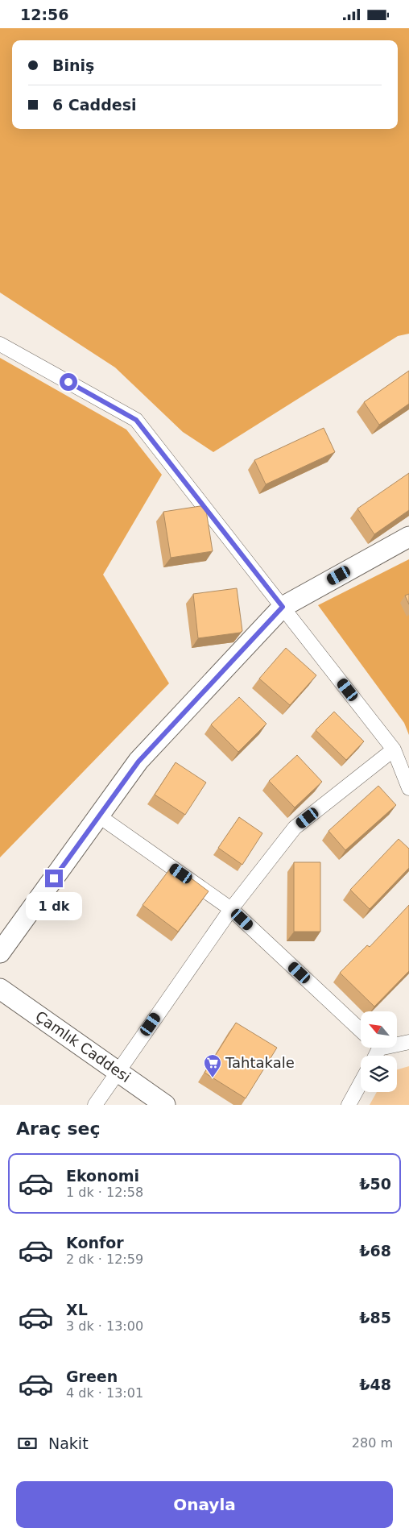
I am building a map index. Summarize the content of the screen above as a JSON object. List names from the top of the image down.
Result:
{
  "streets": {
    "street": ["Çamlık Caddesi"]
  },
  "places": {
    "supermarket": ["Tahtakale"]
  },
  "north": "top left",
  "page": {
    "status": "12:56",
    "banner": ["Biniş", "6 Caddesi"],
    "bubble": "1 dk",
    "heading": "Araç seç",
    "list": [
      {
        "name": "Ekonomi",
        "note": "1 dk · 12:58",
        "value": "₺50"
      },
      {
        "name": "Konfor",
        "note": "2 dk · 12:59",
        "value": "₺68"
      },
      {
        "name": "XL",
        "note": "3 dk · 13:00",
        "value": "₺85"
      },
      {
        "name": "Green",
        "note": "4 dk · 13:01",
        "value": "₺48"
      }
    ],
    "pay": ["Nakit", "280 m"],
    "buttons": "Onayla"
  }
}
